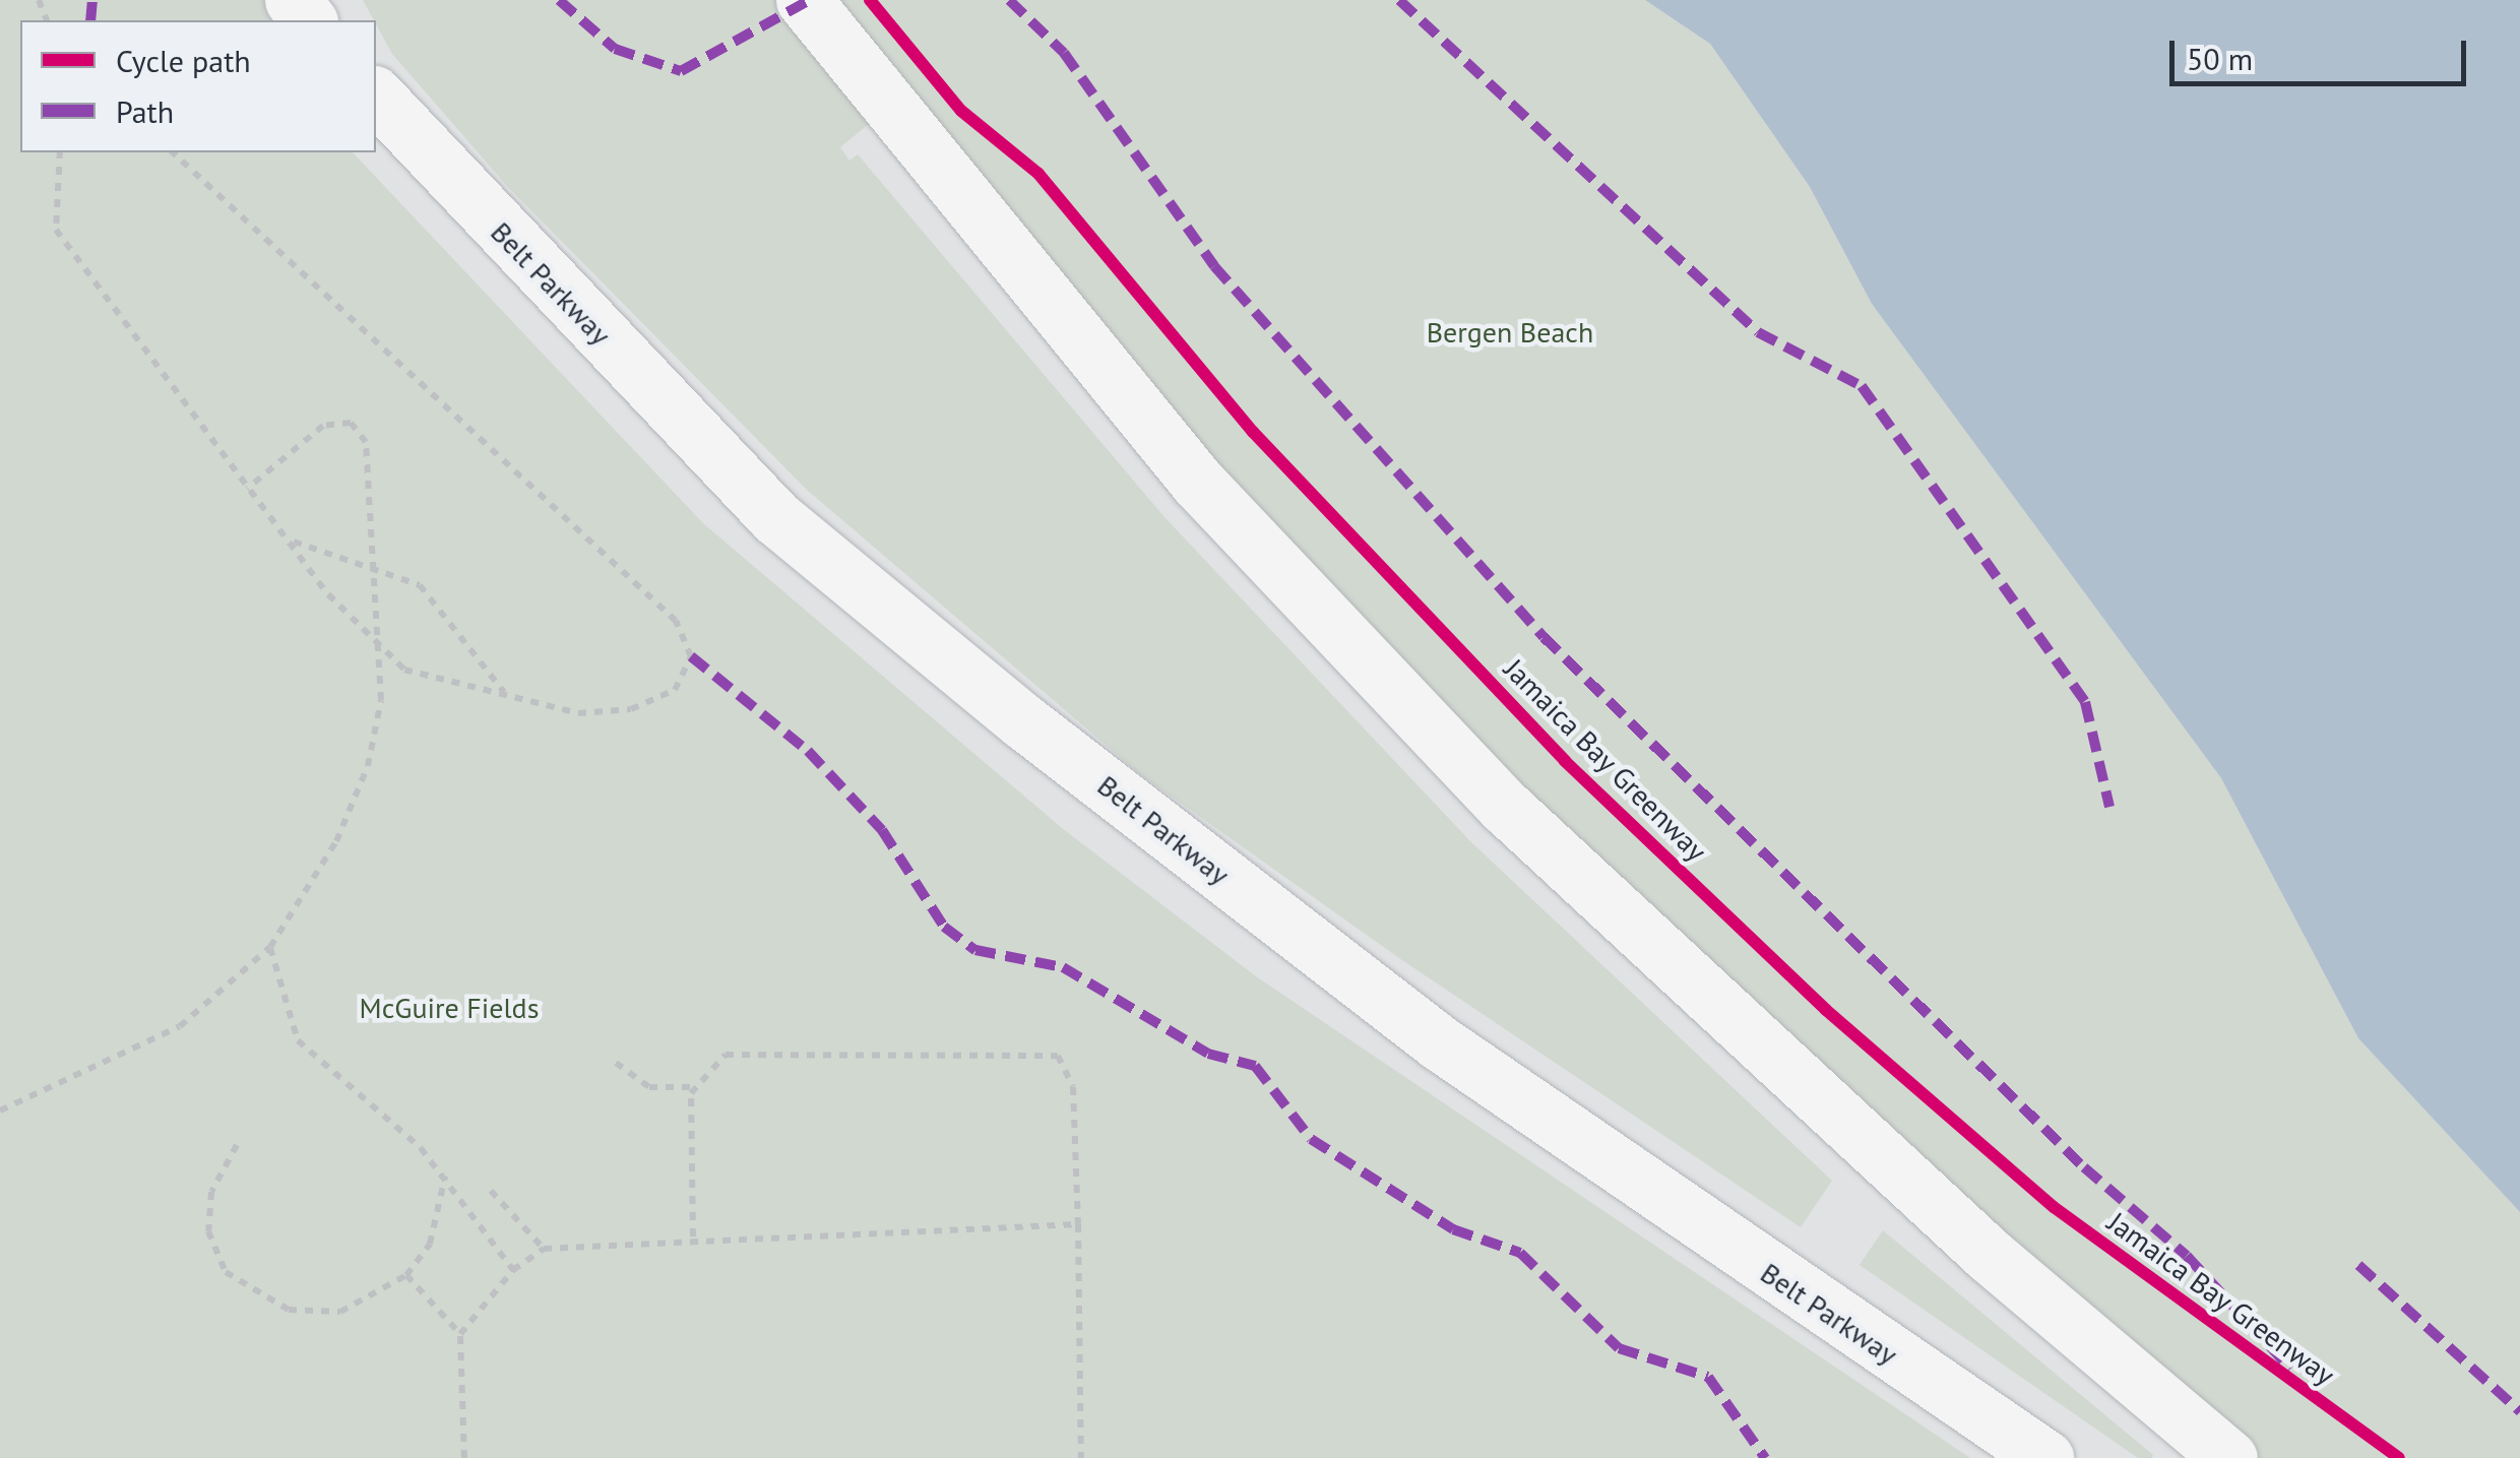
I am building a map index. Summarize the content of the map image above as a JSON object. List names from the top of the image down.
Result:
{
  "streets": {
    "highway": ["Belt Parkway"],
    "cycle path": ["Jamaica Bay Greenway"]
  },
  "parks": ["Bergen Beach", "McGuire Fields"],
  "legend": ["Cycle path", "Path"],
  "scale_bar": "50 m"
}
